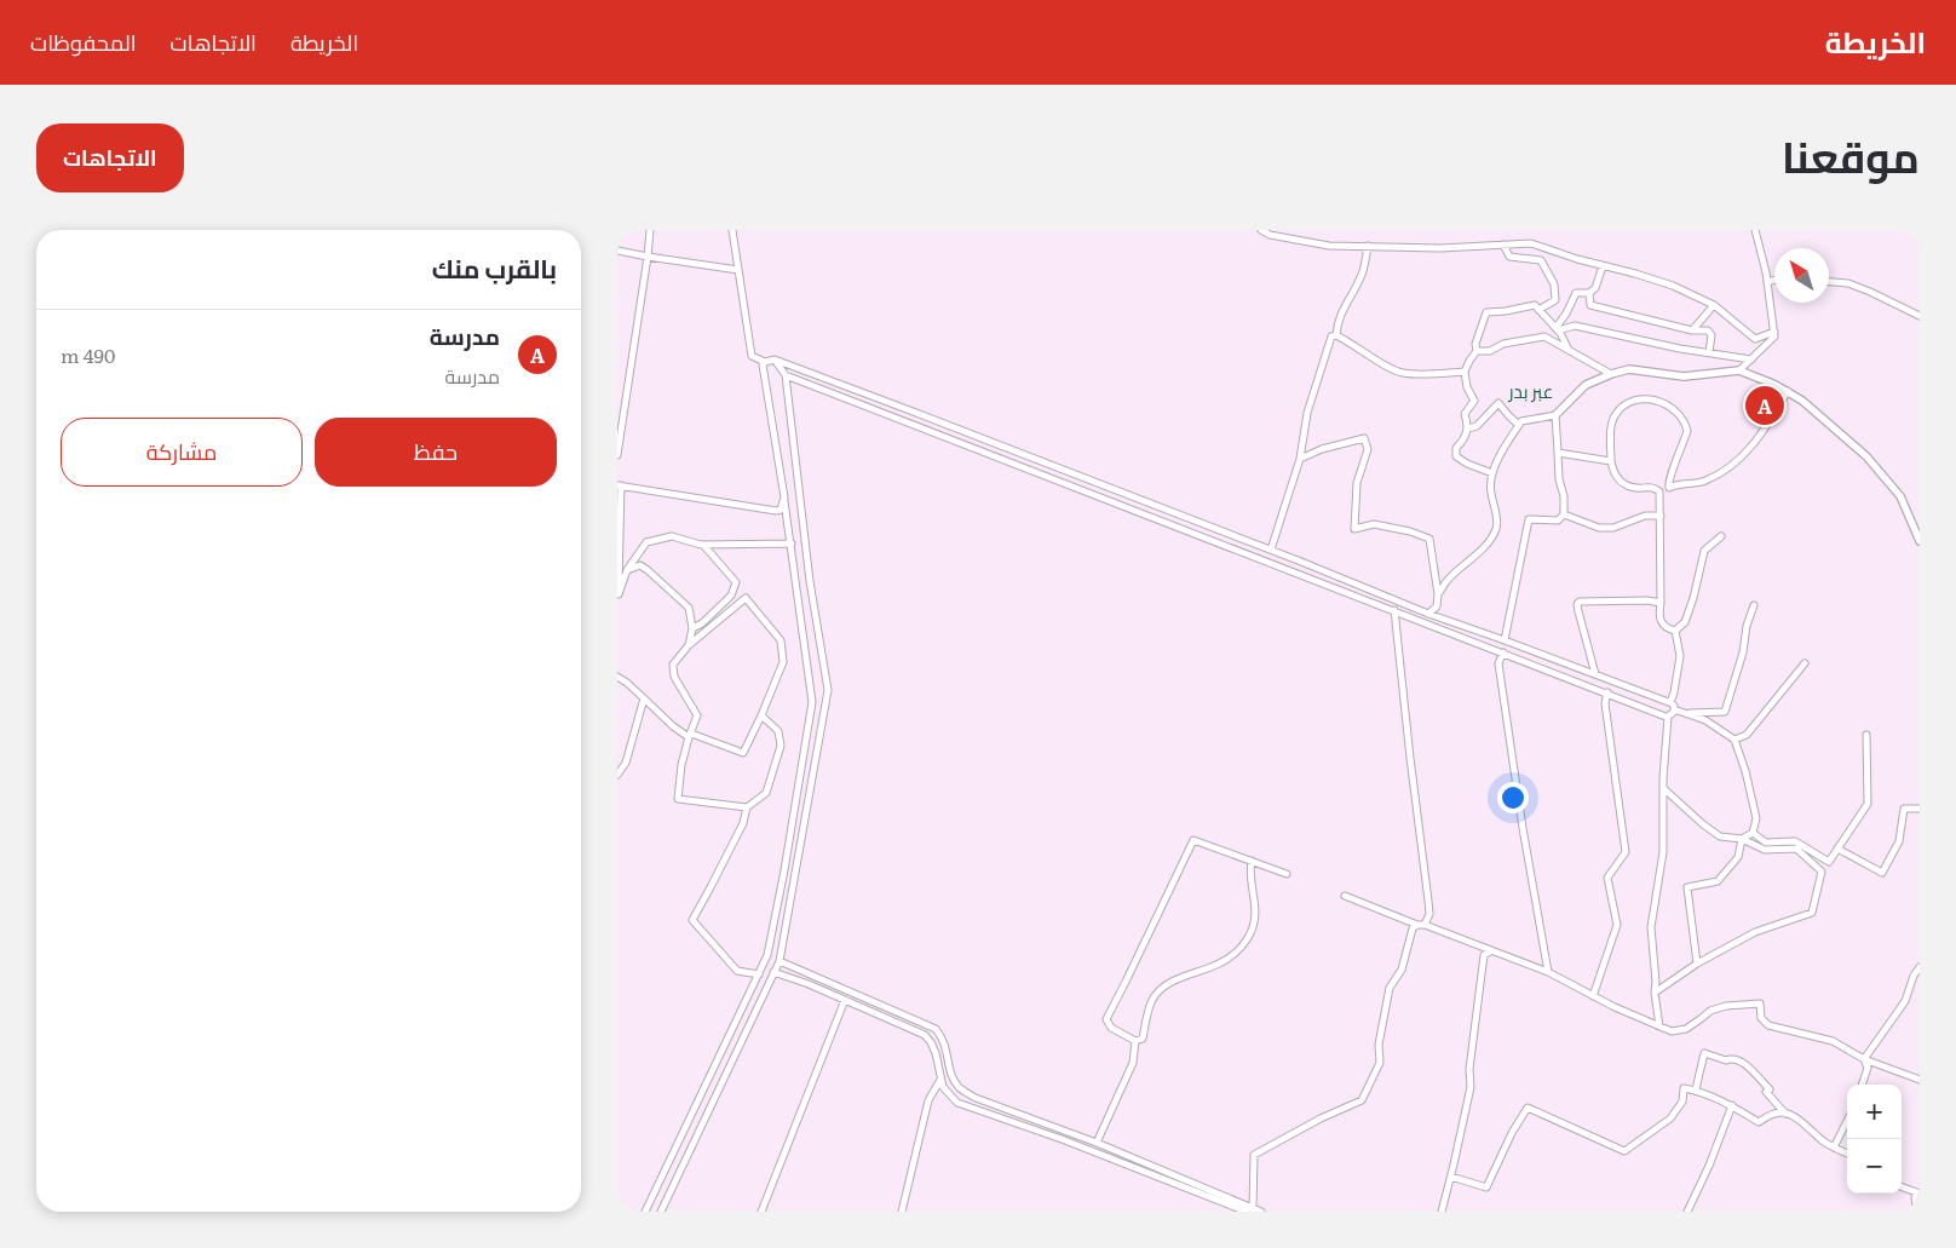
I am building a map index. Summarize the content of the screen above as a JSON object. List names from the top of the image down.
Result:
{
  "districts": ["عبر بدر"],
  "north": "top left",
  "page": {
    "header": "الخريطة",
    "nav": ["الخريطة", "الاتجاهات", "المحفوظات"],
    "title": "موقعنا",
    "buttons": [
      "الاتجاهات",
      ["حفظ", "مشاركة"]
    ],
    "heading": "بالقرب منك",
    "list": [
      {
        "mark": "A",
        "name": "مدرسة",
        "note": "مدرسة",
        "value": "490 m"
      }
    ],
    "pins": "A",
    "map_buttons": ["+", "−"]
  }
}
